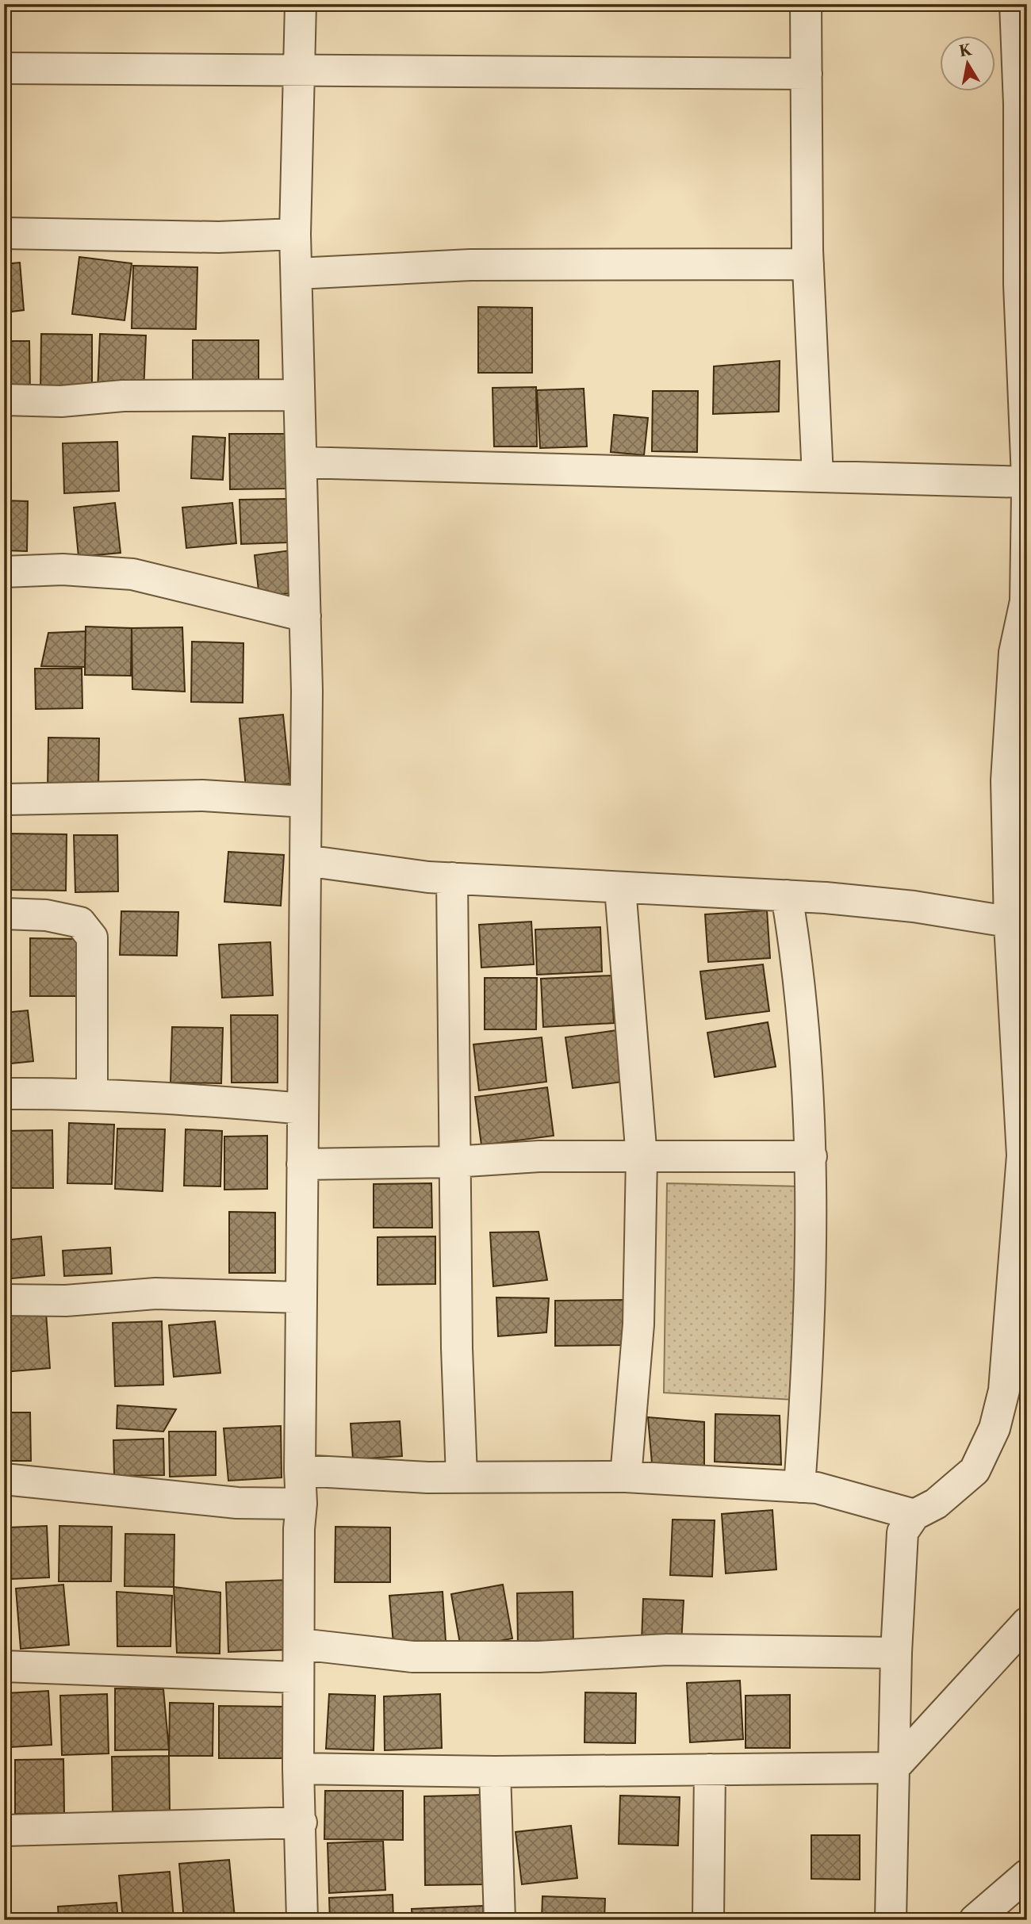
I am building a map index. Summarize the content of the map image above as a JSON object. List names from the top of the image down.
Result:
{
  "north": "top"
}
